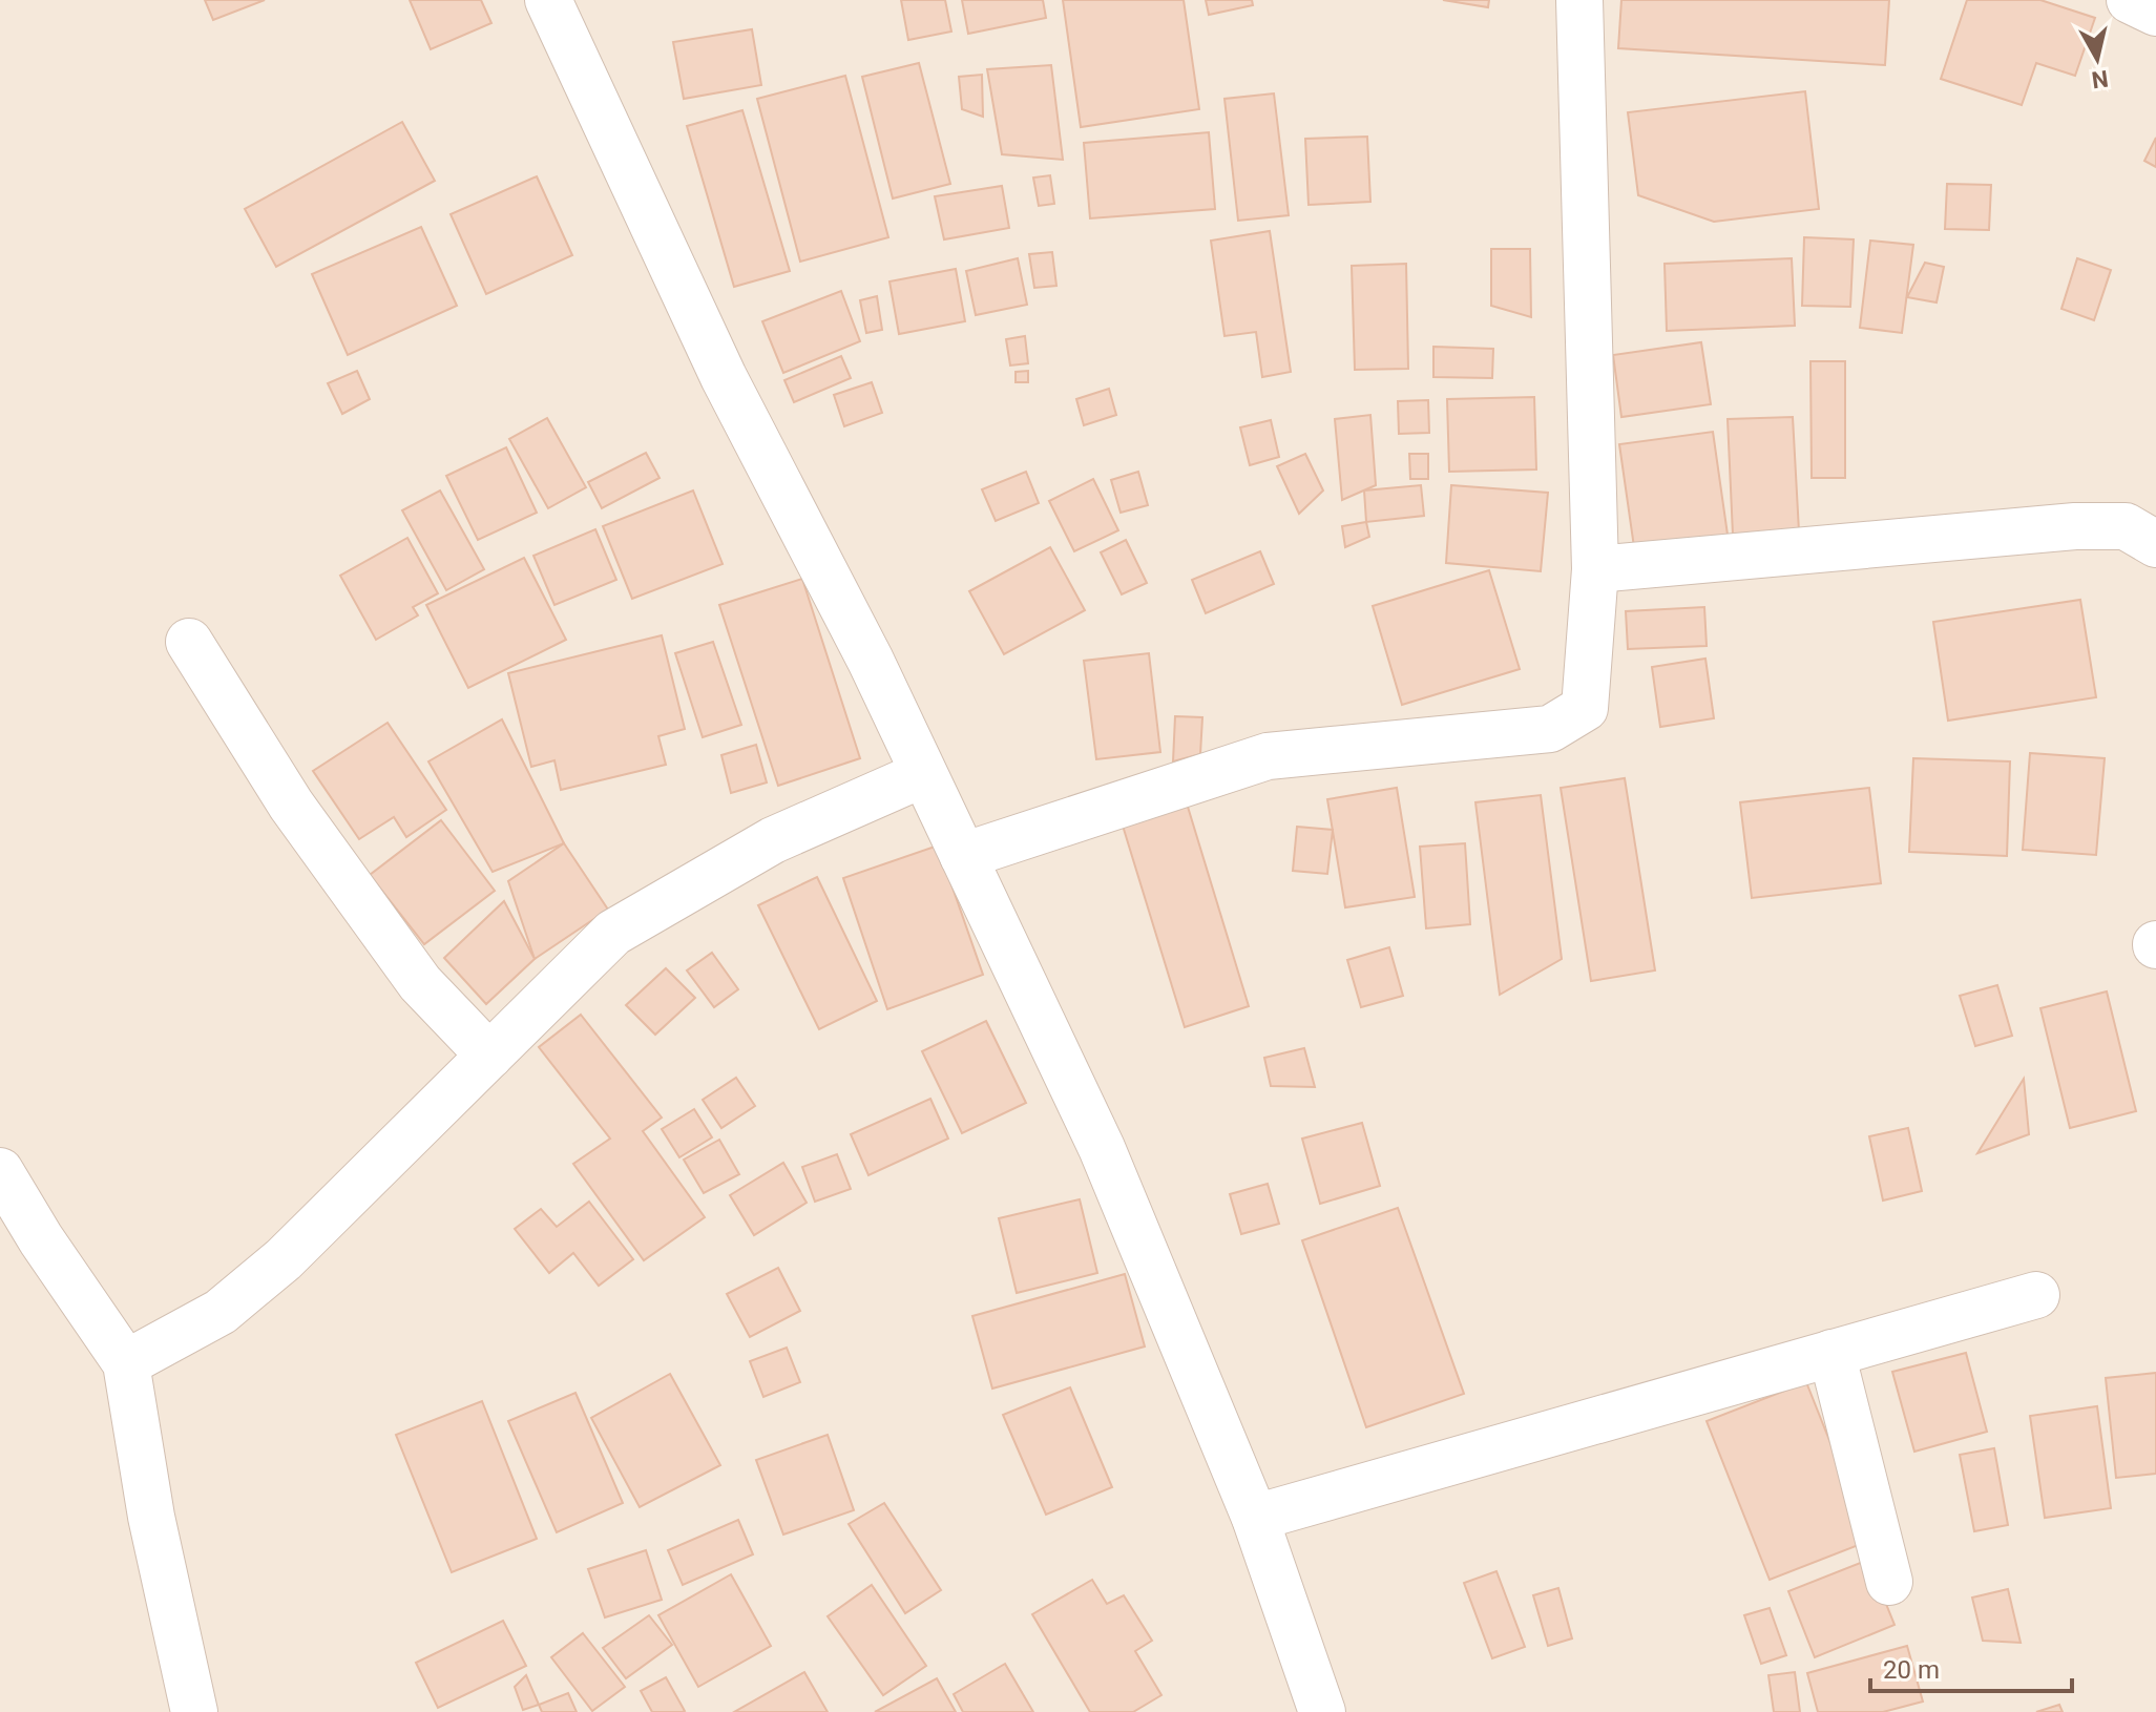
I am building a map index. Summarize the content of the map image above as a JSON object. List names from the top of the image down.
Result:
{
  "scale_bar": "20 m",
  "north": "bottom"
}
